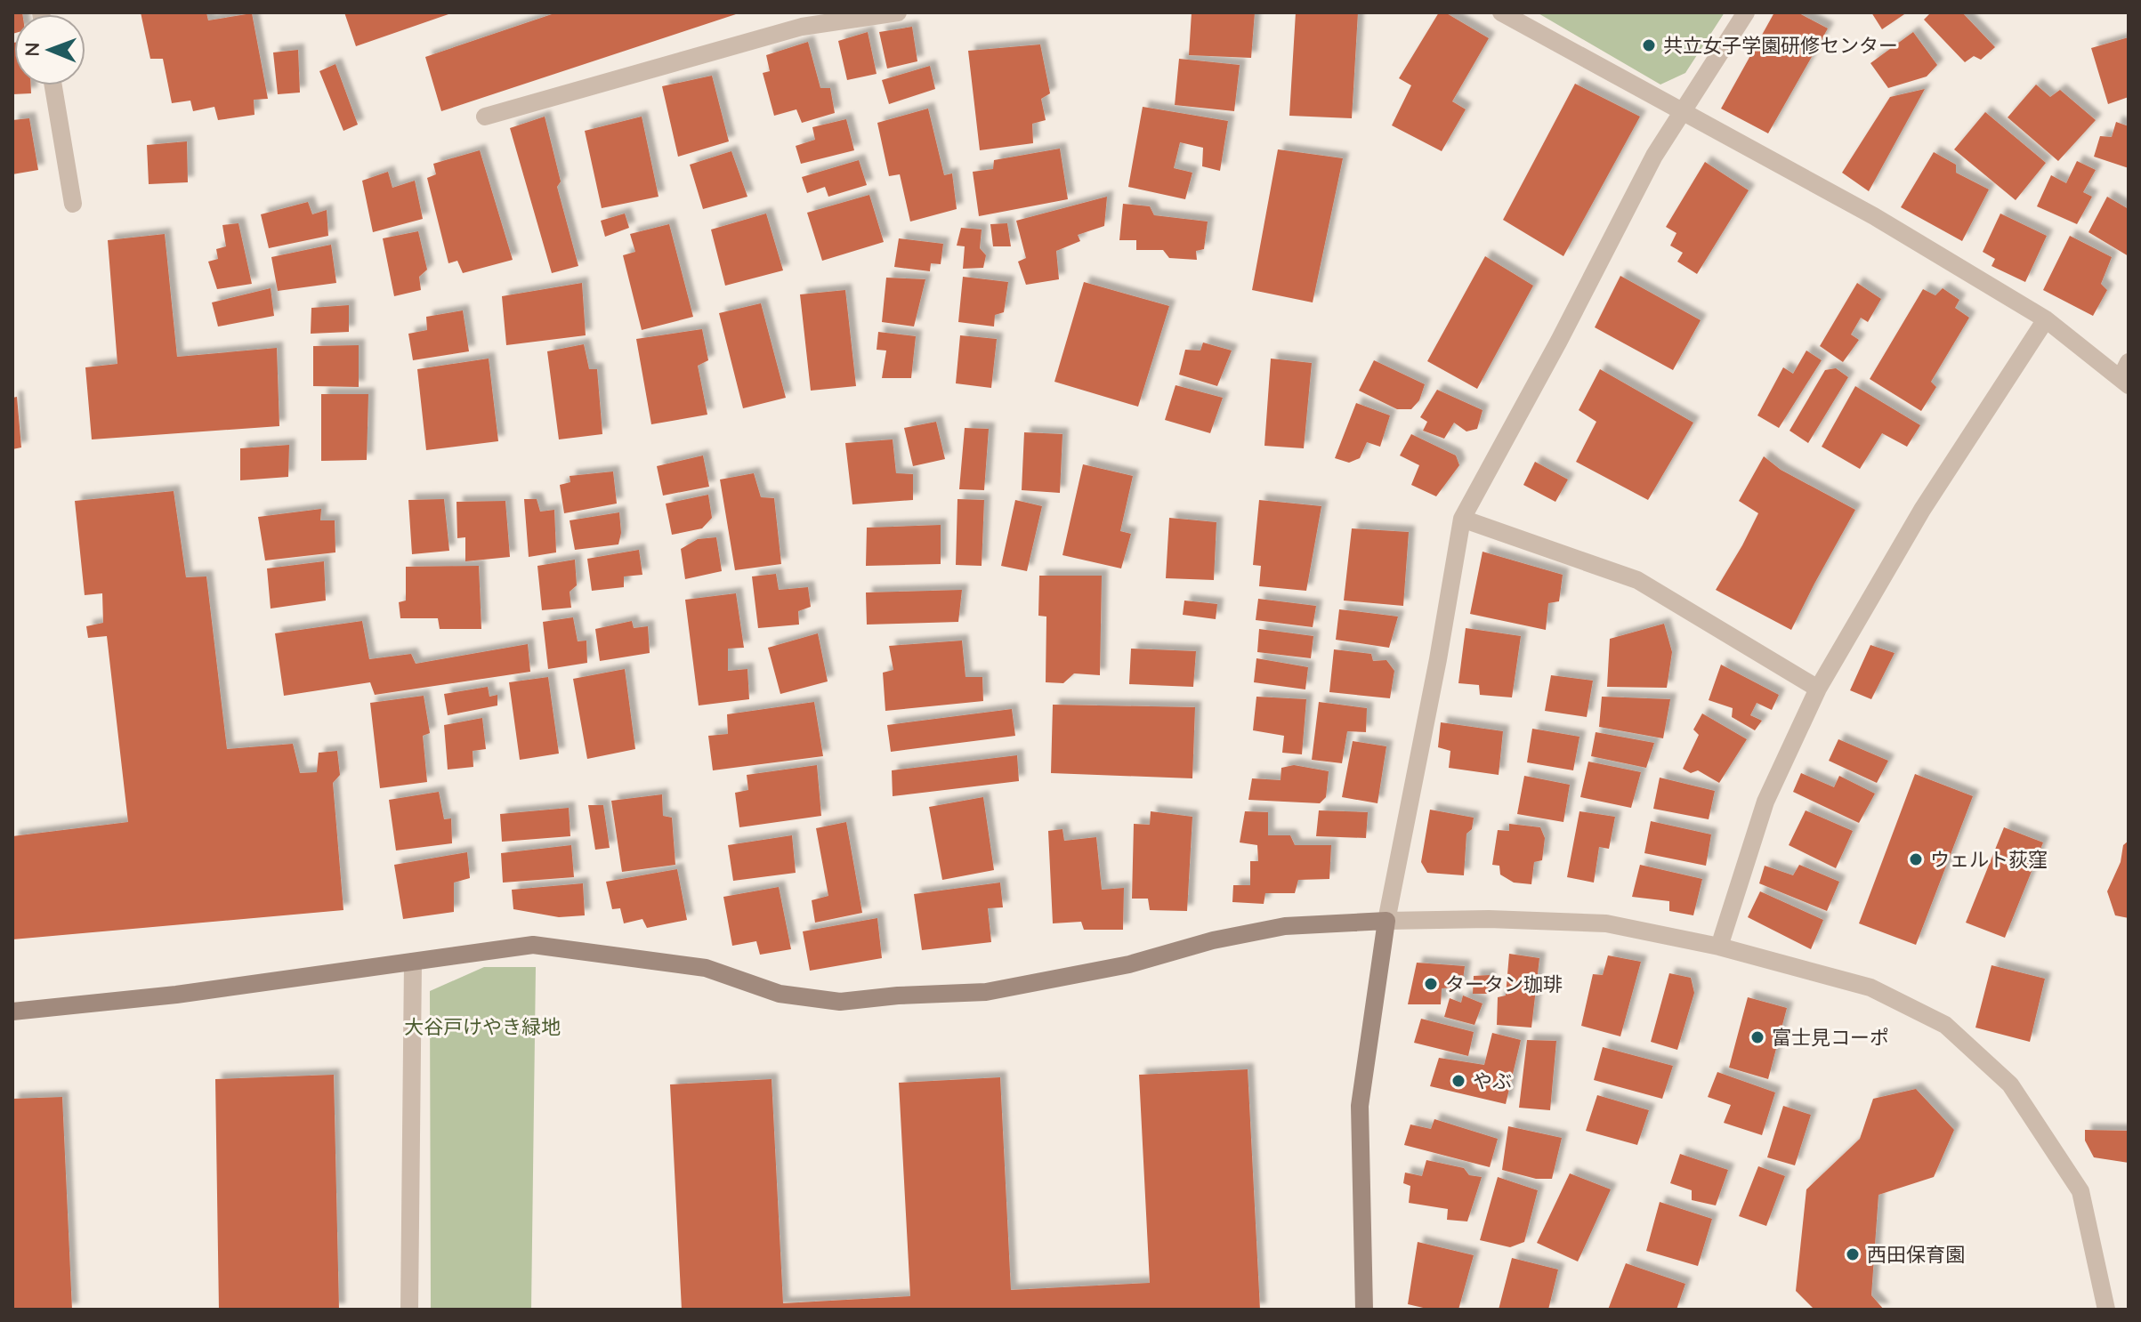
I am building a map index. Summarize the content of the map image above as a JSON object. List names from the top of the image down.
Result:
{
  "parks": ["大谷戸けやき緑地"],
  "places": [
    "共立女子学園研修センター",
    "ウェルト荻窪",
    "タータン珈琲",
    "富士見コーポ",
    "やぶ",
    "西田保育園"
  ],
  "north": "left"
}
